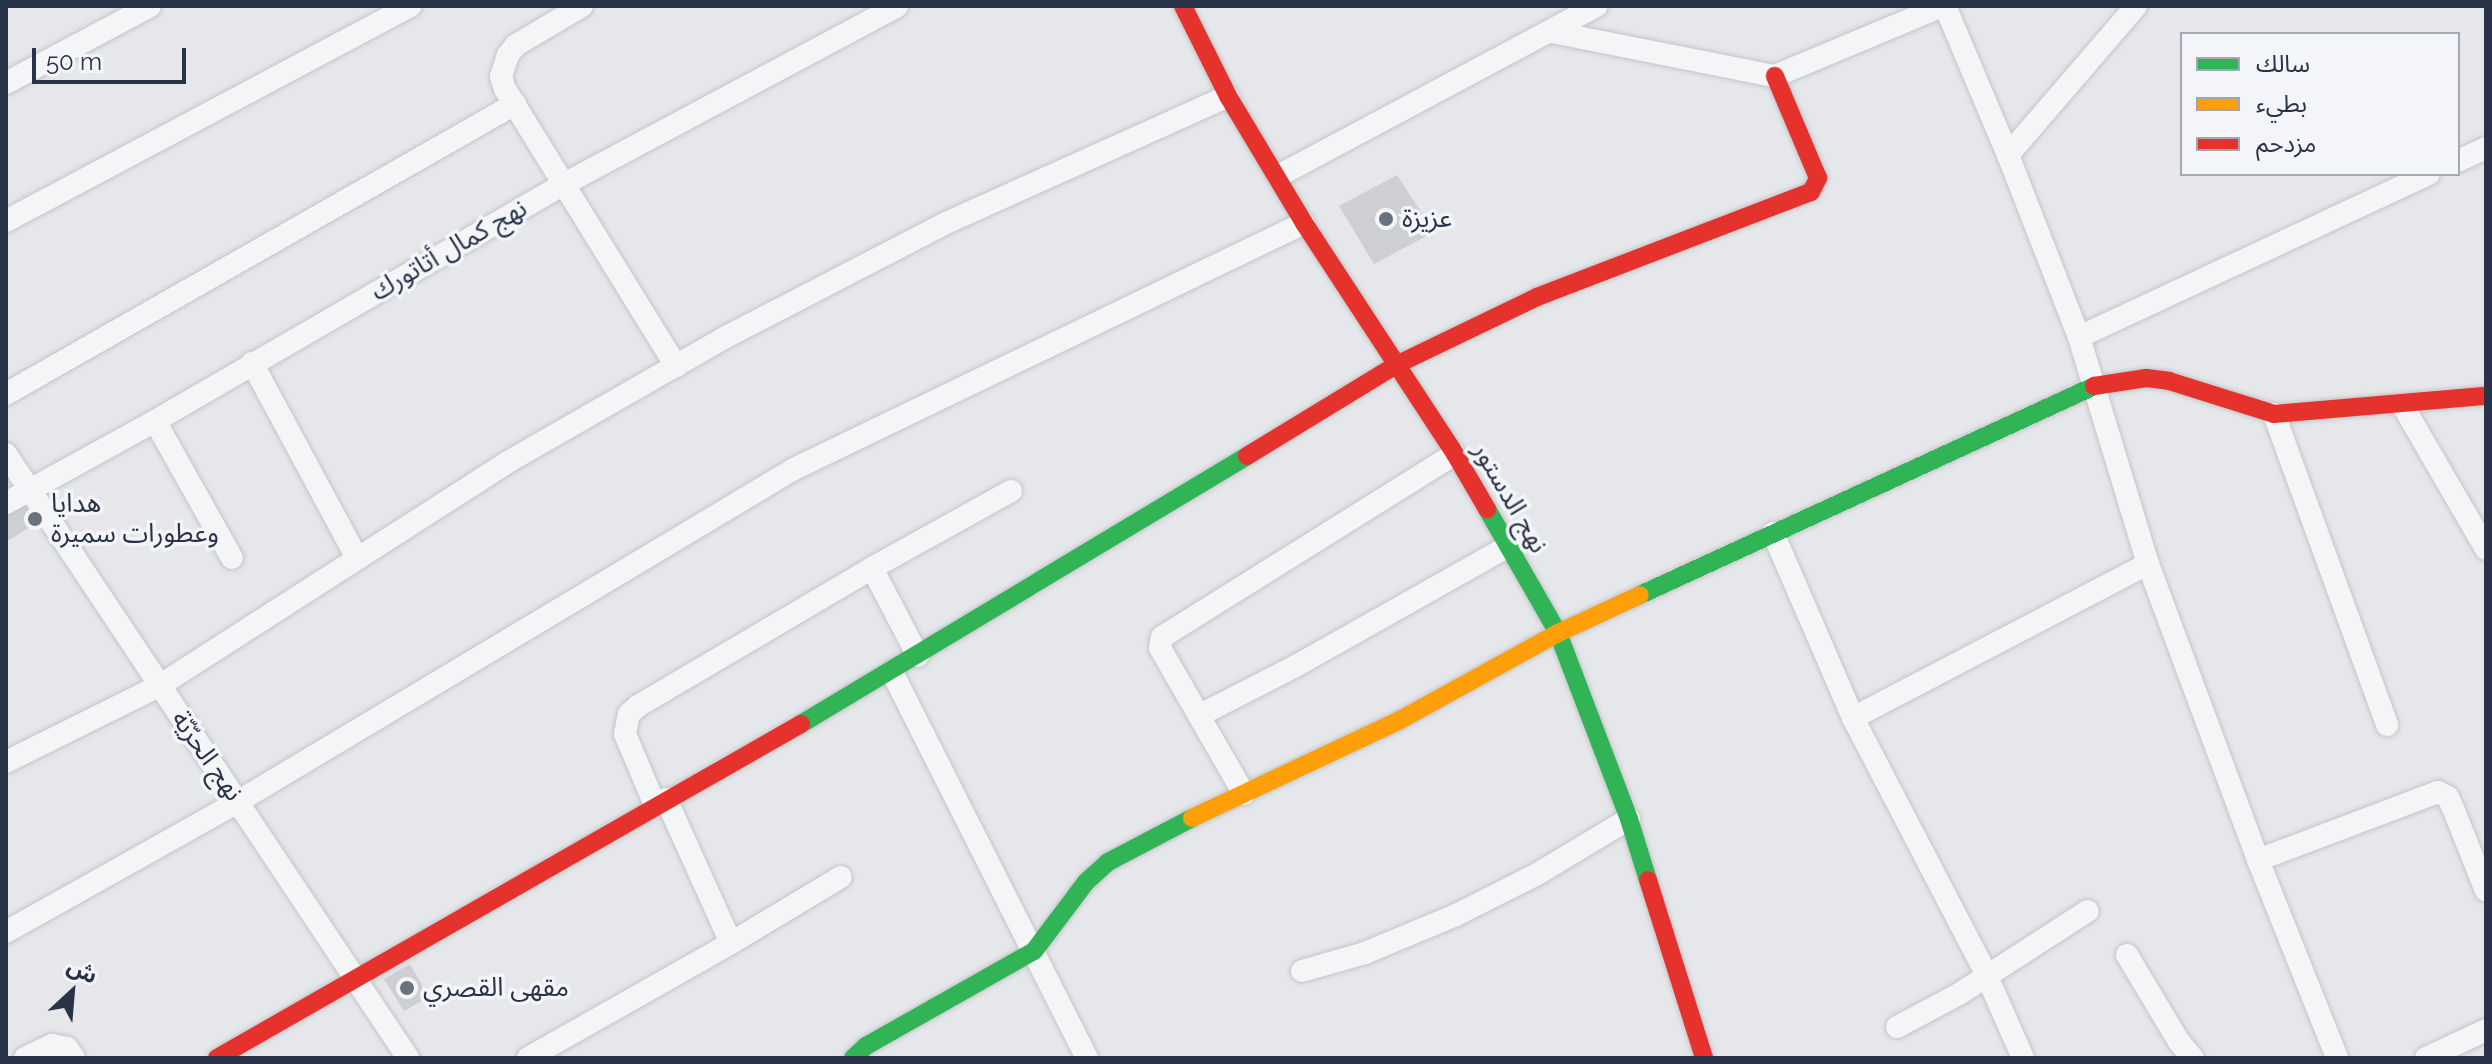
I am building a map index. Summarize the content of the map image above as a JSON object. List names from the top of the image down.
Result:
{
  "streets": {
    "street": ["نهج كمال أتاتورك", "نهج الدستور", "نهج الحرّيّة"]
  },
  "crossings": [
    ["نهج كمال أتاتورك", "نهج الحرّيّة"]
  ],
  "places": ["عزيزة", "هدايا وعطورات سميرة", "مقهى القصري"],
  "legend": ["سالك", "بطيء", "مزدحم"],
  "scale_bar": "50 m",
  "north": "top right"
}
